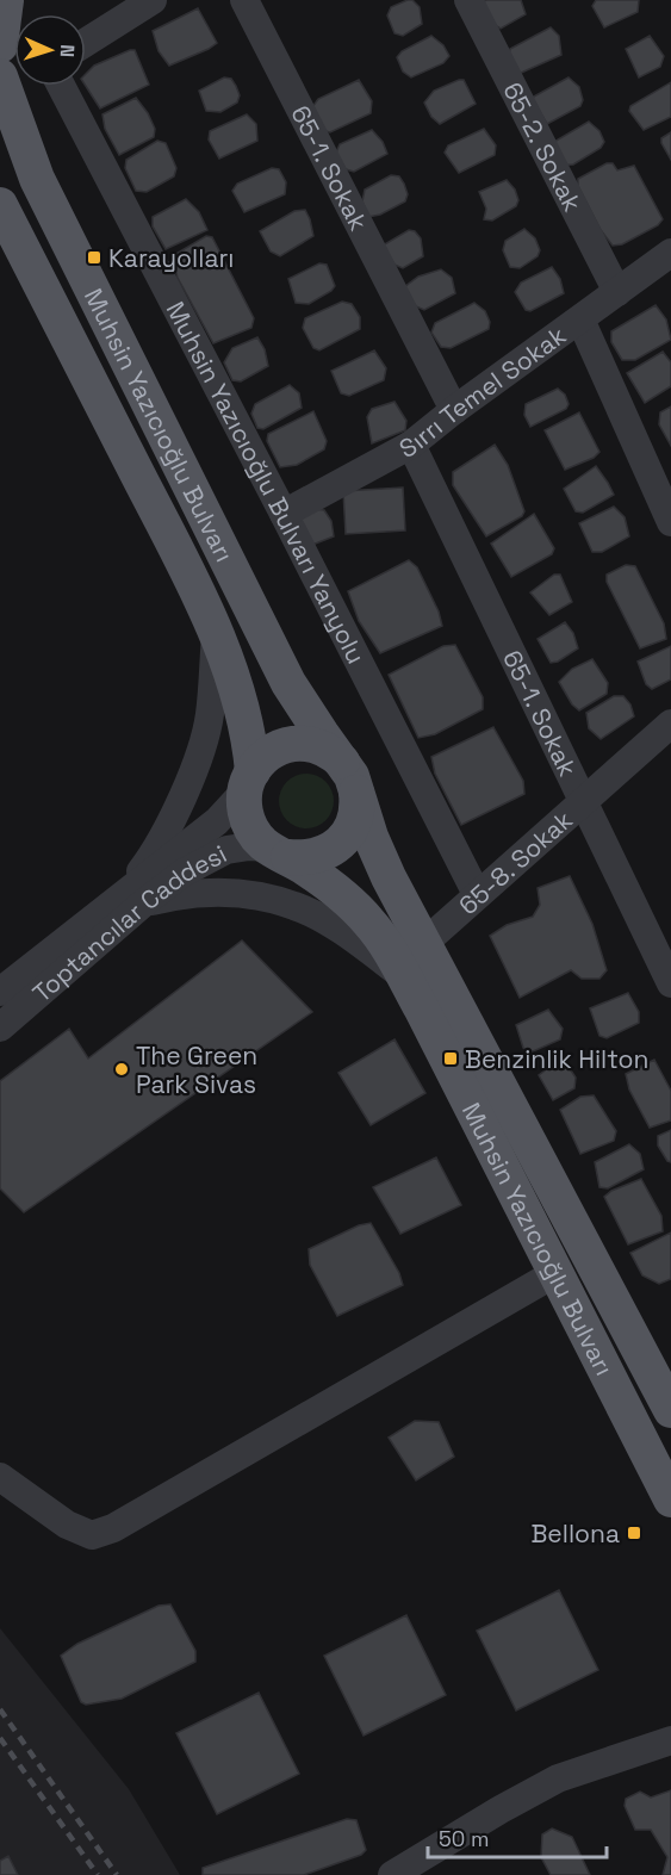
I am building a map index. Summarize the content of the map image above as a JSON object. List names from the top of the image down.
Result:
{
  "streets": {
    "main road": ["Muhsin Yazıcıoğlu Bulvarı"],
    "street": [
      "65-2. Sokak",
      "65-1. Sokak",
      "Sırrı Temel Sokak",
      "Muhsin Yazıcıoğlu Bulvarı Yanyolu",
      "65-8. Sokak",
      "Toptancılar Caddesi"
    ]
  },
  "crossings": [
    ["65-2. Sokak", "Sırrı Temel Sokak"],
    ["65-1. Sokak", "Sırrı Temel Sokak"],
    ["65-1. Sokak", "65-8. Sokak"],
    ["Sırrı Temel Sokak", "Muhsin Yazıcıoğlu Bulvarı Yanyolu"],
    ["Muhsin Yazıcıoğlu Bulvarı", "65-8. Sokak"],
    ["Muhsin Yazıcıoğlu Bulvarı", "Toptancılar Caddesi"],
    ["Muhsin Yazıcıoğlu Bulvarı Yanyolu", "65-8. Sokak"]
  ],
  "places": {
    "transit": ["Karayolları", "Benzinlik Hilton", "Bellona"],
    "other": ["The Green Park Sivas"]
  },
  "scale_bar": "50 m",
  "north": "right"
}
